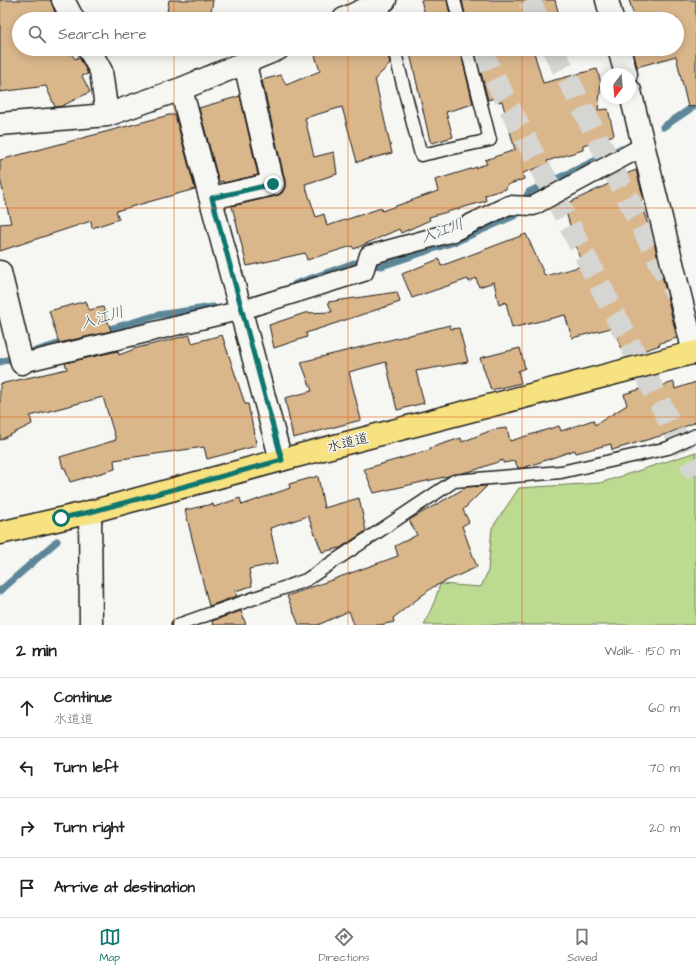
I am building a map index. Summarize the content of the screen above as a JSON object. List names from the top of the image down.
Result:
{
  "streets": {
    "main road": ["水道道"]
  },
  "water": ["入江川"],
  "north": "bottom",
  "page": {
    "search": "Search here",
    "heading": ["2 min", "Walk · 150 m"],
    "list": [
      ["Continue", "水道道", "60 m"],
      ["Turn left", "70 m"],
      ["Turn right", "20 m"],
      "Arrive at destination"
    ],
    "nav": ["Map", "Directions", "Saved"]
  }
}
